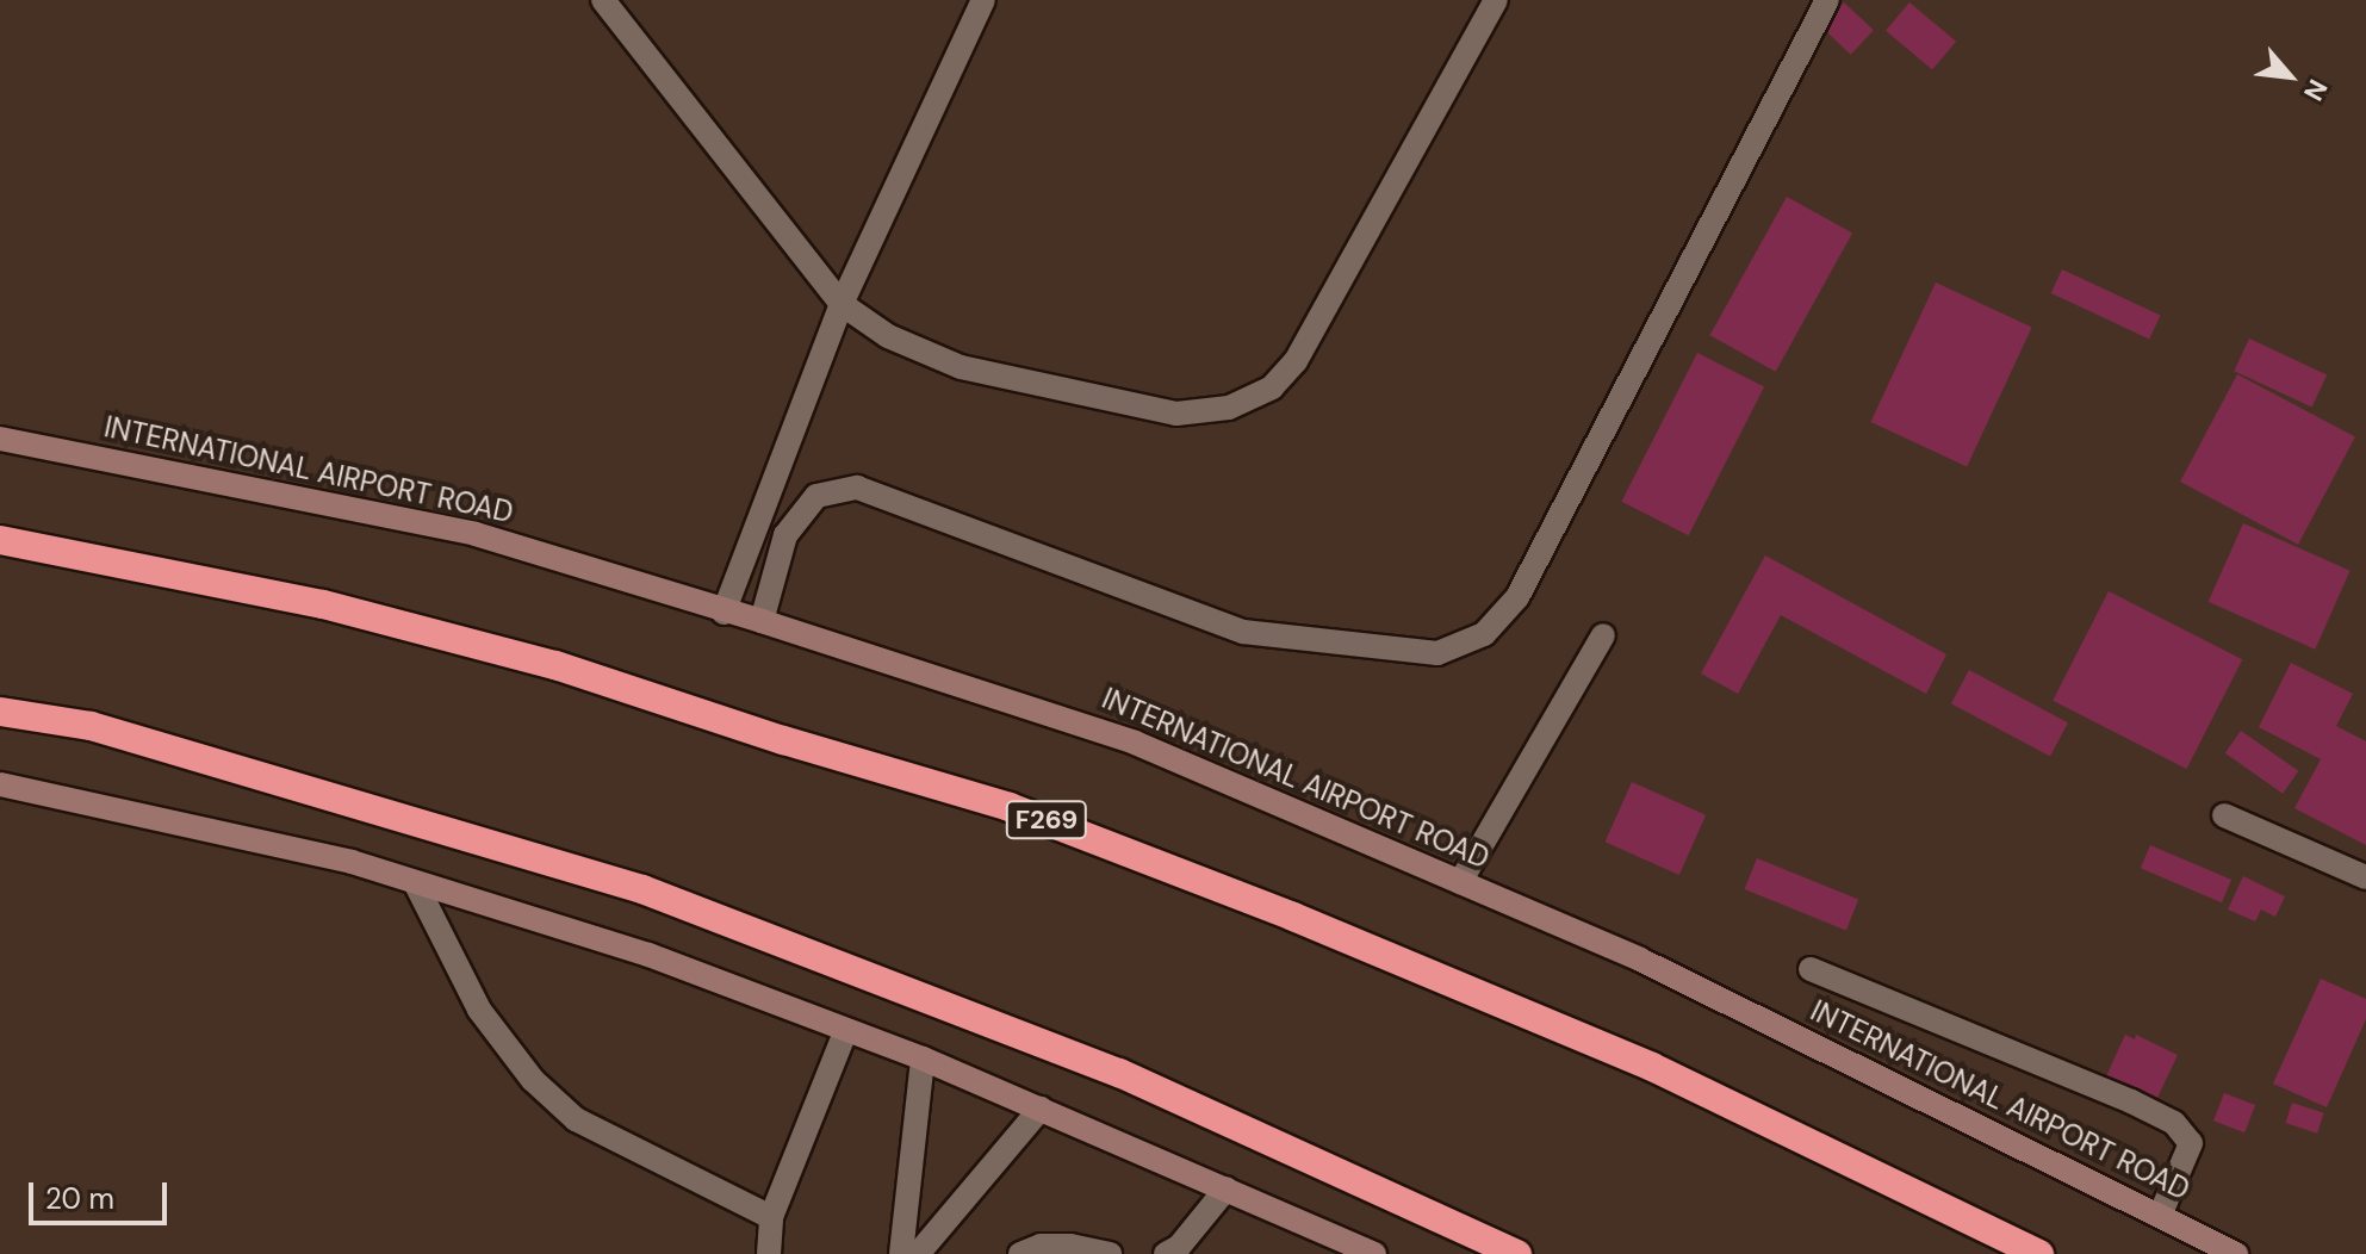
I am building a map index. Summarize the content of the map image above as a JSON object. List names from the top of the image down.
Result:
{
  "streets": {
    "highway": ["F269"],
    "main road": ["INTERNATIONAL AIRPORT ROAD"]
  },
  "scale_bar": "20 m",
  "north": "bottom right"
}
